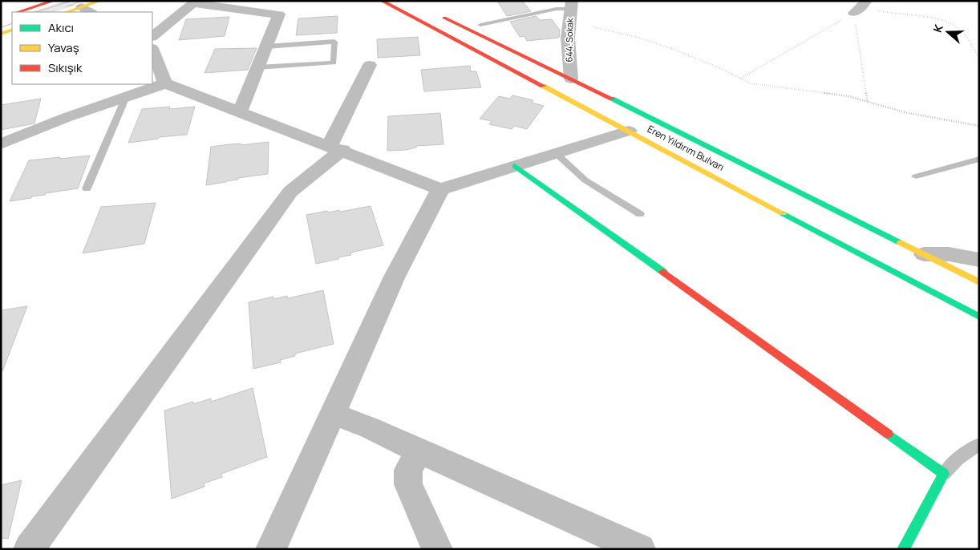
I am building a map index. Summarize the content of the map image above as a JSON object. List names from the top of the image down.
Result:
{
  "streets": {
    "main road": ["Eren Yıldırım Bulvarı"],
    "street": ["644. Sokak"]
  },
  "crossings": [
    ["644. Sokak", "Eren Yıldırım Bulvarı"]
  ],
  "legend": ["Akıcı", "Yavaş", "Sıkışık"],
  "north": "left"
}
